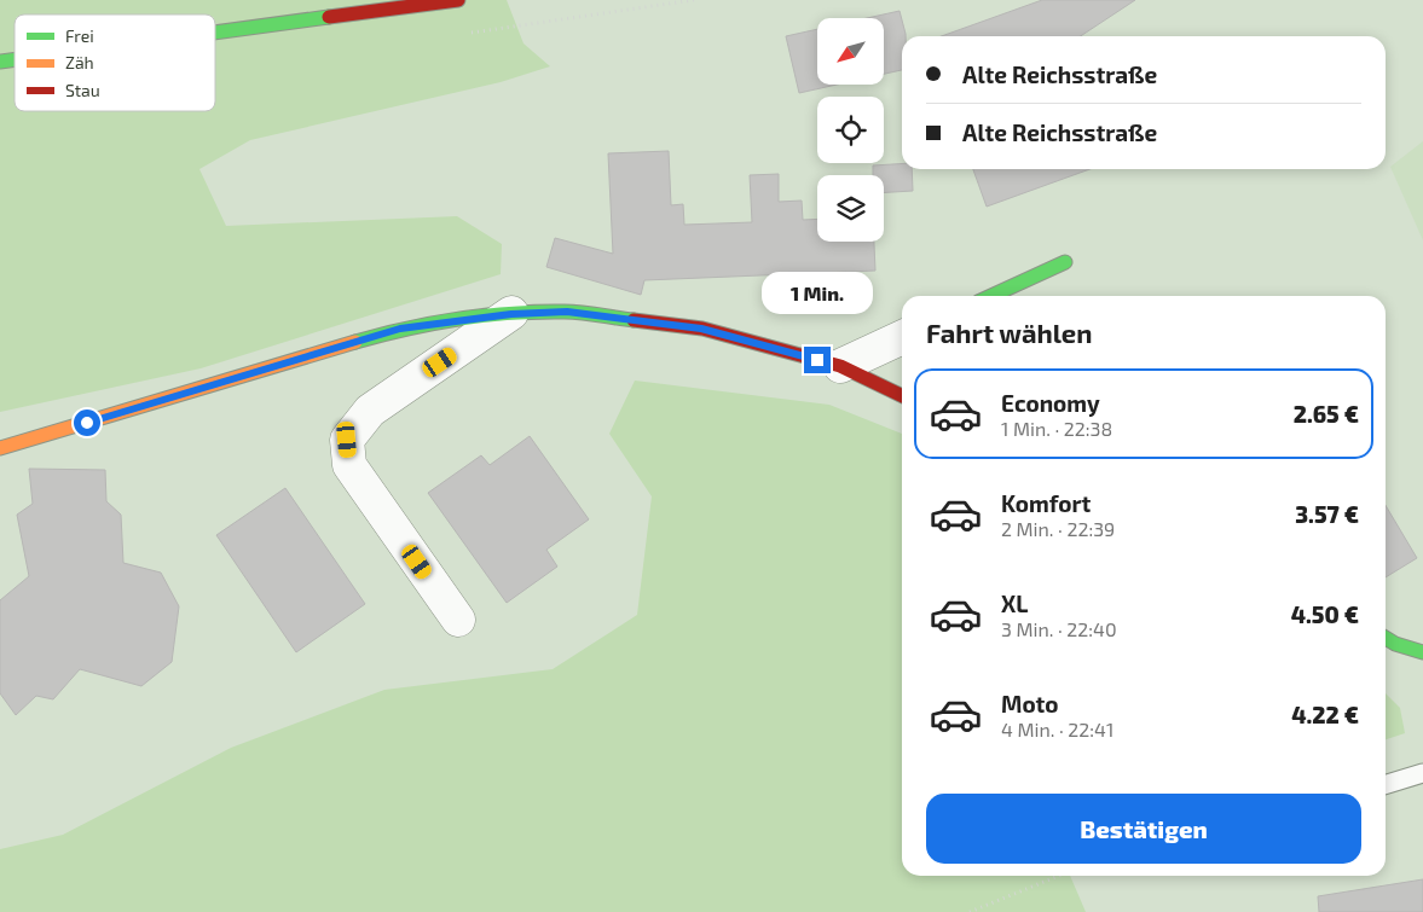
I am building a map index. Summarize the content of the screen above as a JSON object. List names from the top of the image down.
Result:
{
  "legend": ["Frei", "Zäh", "Stau"],
  "north": "bottom left",
  "page": {
    "banner": ["Alte Reichsstraße", "Alte Reichsstraße"],
    "bubble": "1 Min.",
    "heading": "Fahrt wählen",
    "list": [
      {
        "name": "Economy",
        "note": "1 Min. · 22:38",
        "value": "2.65 €"
      },
      {
        "name": "Komfort",
        "note": "2 Min. · 22:39",
        "value": "3.57 €"
      },
      {
        "name": "XL",
        "note": "3 Min. · 22:40",
        "value": "4.50 €"
      },
      {
        "name": "Moto",
        "note": "4 Min. · 22:41",
        "value": "4.22 €"
      }
    ],
    "buttons": "Bestätigen"
  }
}
